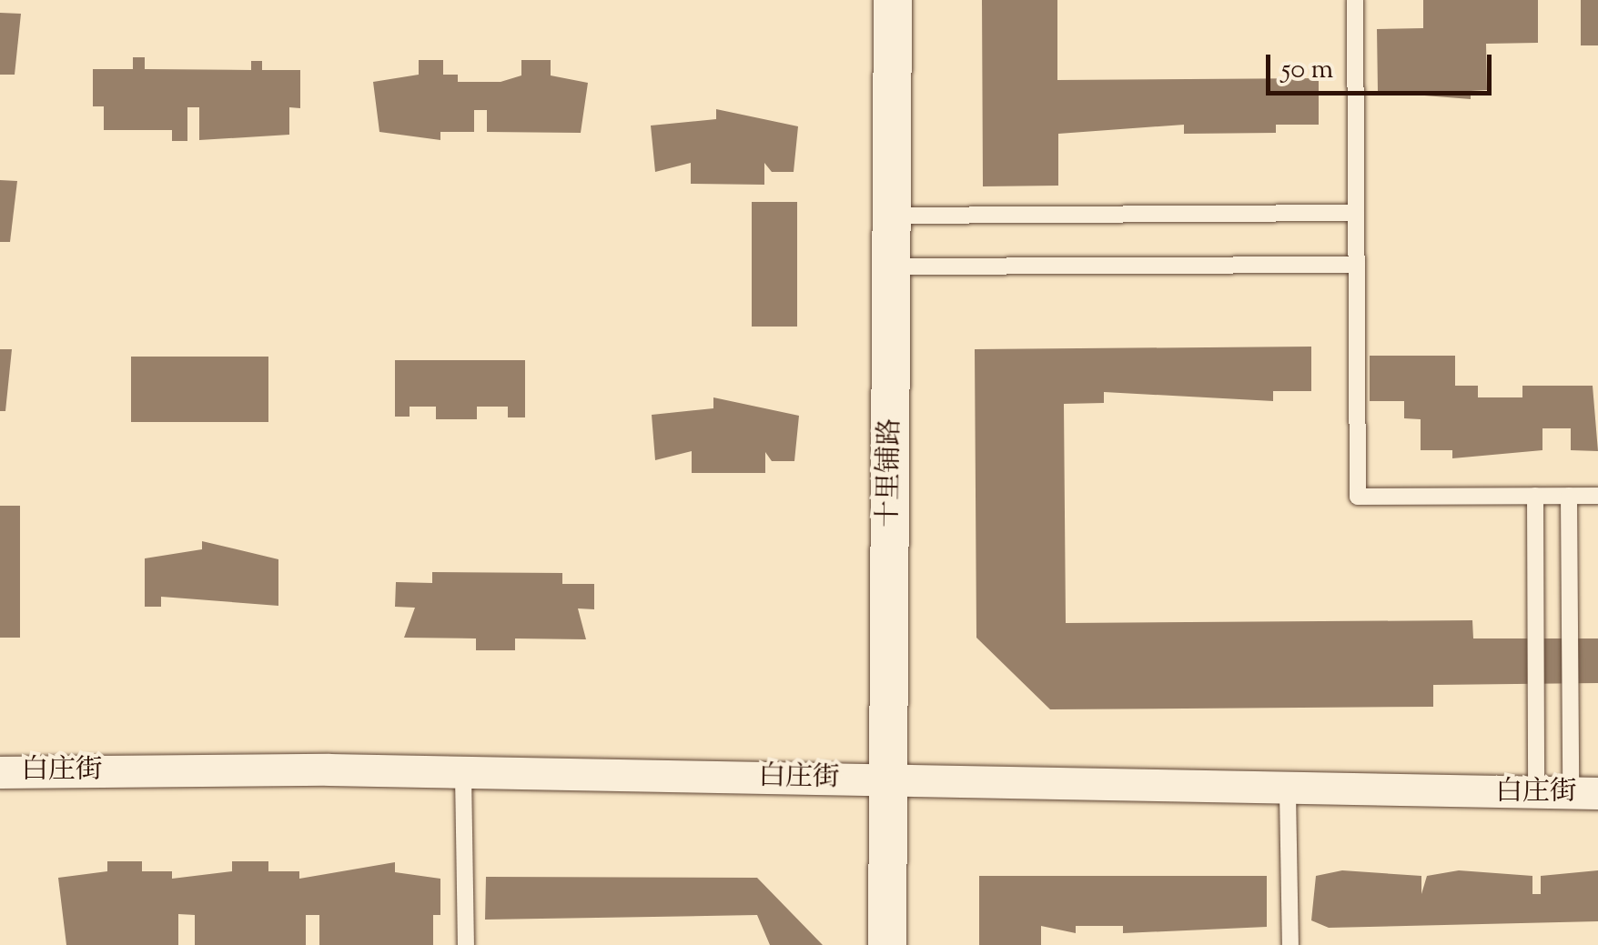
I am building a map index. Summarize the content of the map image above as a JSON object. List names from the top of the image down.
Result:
{
  "streets": {
    "street": ["十里铺路", "白庄街"]
  },
  "crossings": [
    ["十里铺路", "白庄街"]
  ],
  "scale_bar": "50 m"
}
